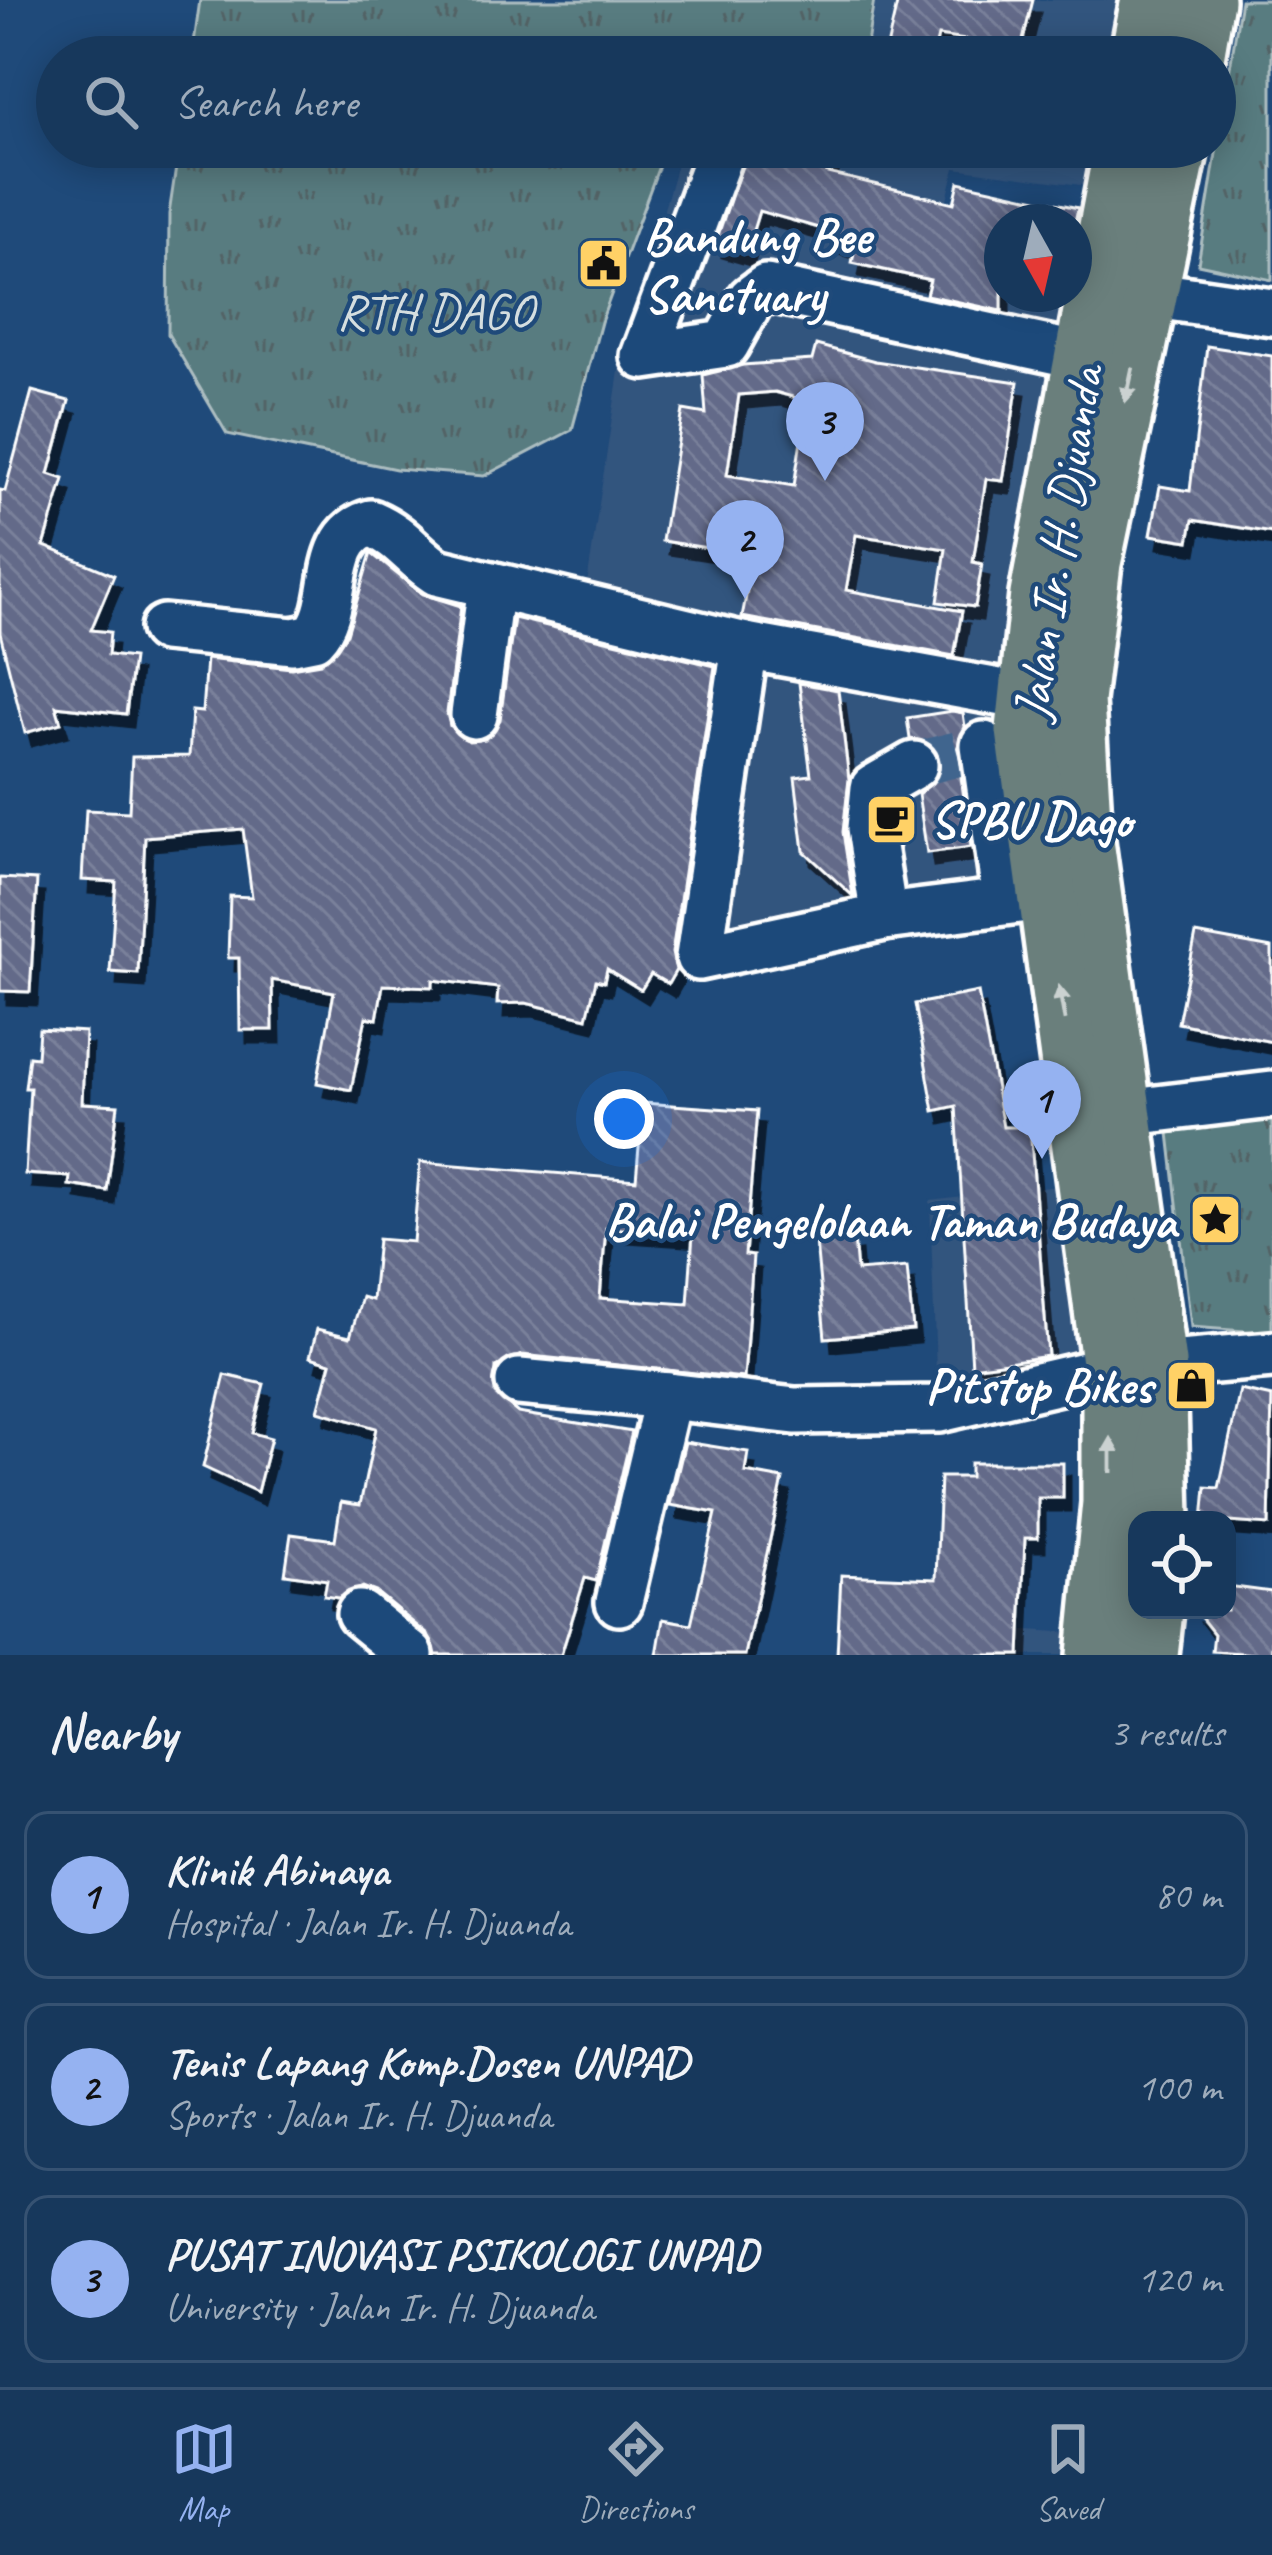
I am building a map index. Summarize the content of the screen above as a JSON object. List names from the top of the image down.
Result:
{
  "streets": {
    "main road": ["Jalan Ir. H. Djuanda"]
  },
  "parks": ["RTH DAGO"],
  "places": {
    "public building": ["Bandung Bee Sanctuary"],
    "cafe": ["SPBU Dago"],
    "place": ["Balai Pengelolaan Taman Budaya"],
    "shop": ["Pitstop Bikes"]
  },
  "north": "bottom",
  "page": {
    "search": "Search here",
    "pins": ["3", "2", "1"],
    "heading": ["Nearby", "3 results"],
    "list": [
      {
        "mark": "1",
        "name": "Klinik Abinaya",
        "note": "Hospital · Jalan Ir. H. Djuanda",
        "value": "80 m"
      },
      {
        "mark": "2",
        "name": "Tenis Lapang Komp.Dosen UNPAD",
        "note": "Sports · Jalan Ir. H. Djuanda",
        "value": "100 m"
      },
      {
        "mark": "3",
        "name": "PUSAT INOVASI PSIKOLOGI UNPAD",
        "note": "University · Jalan Ir. H. Djuanda",
        "value": "120 m"
      }
    ],
    "nav": ["Map", "Directions", "Saved"]
  }
}
